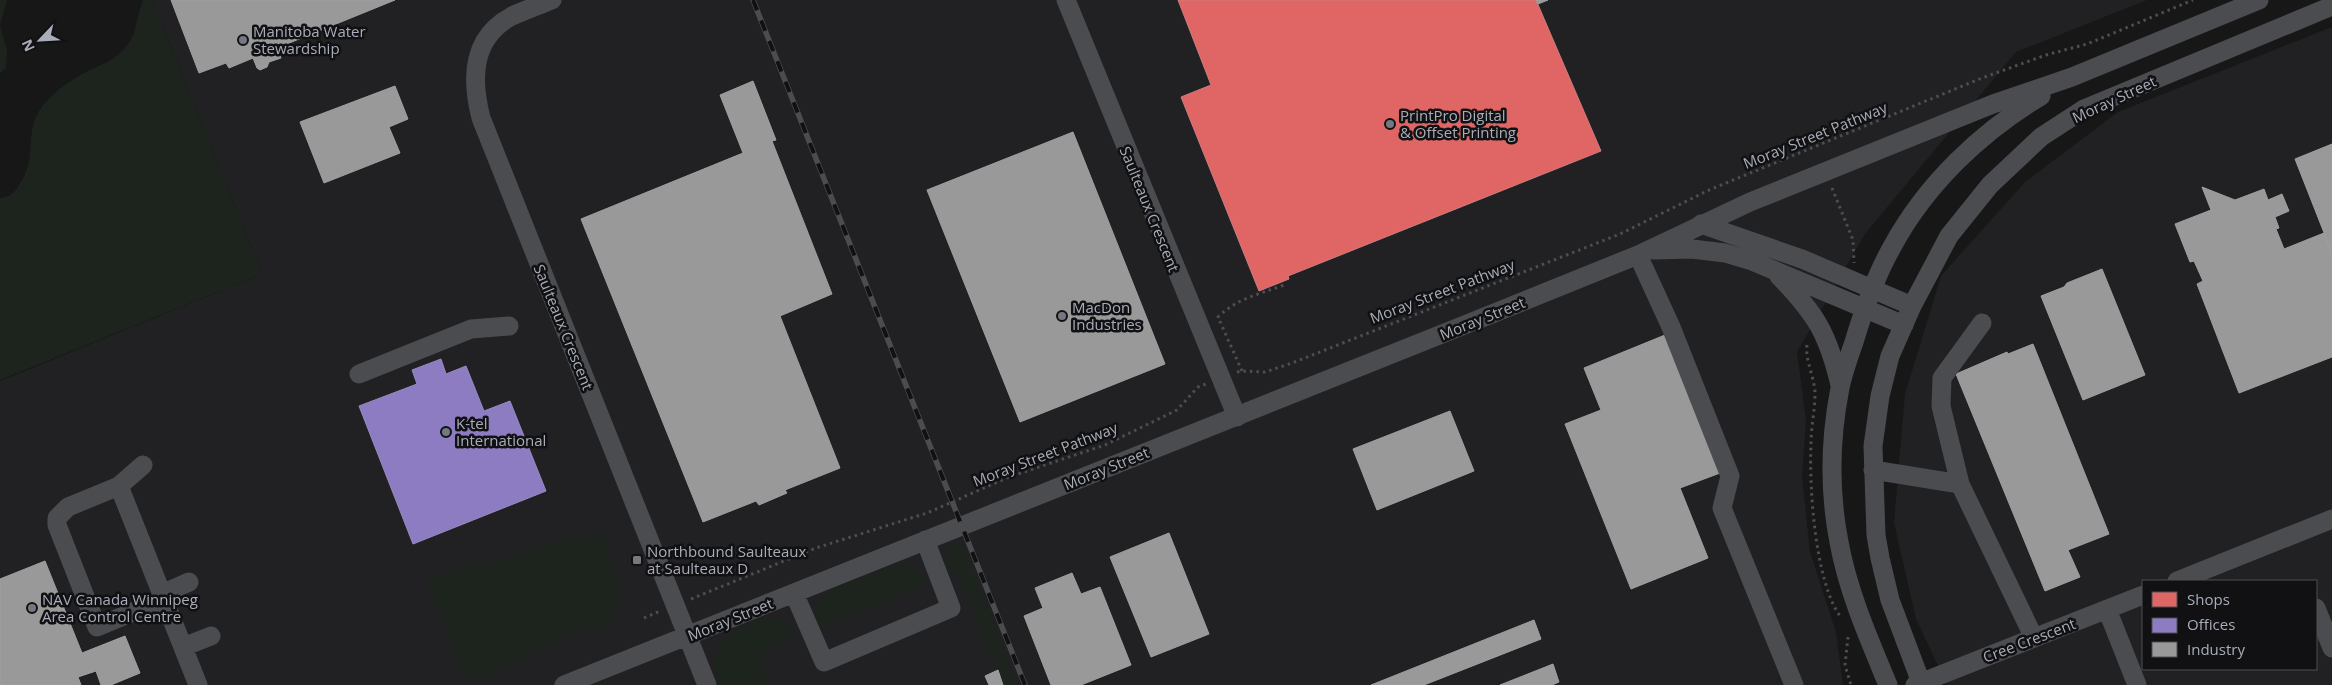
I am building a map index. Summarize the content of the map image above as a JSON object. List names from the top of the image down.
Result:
{
  "streets": {
    "street": ["Moray Street", "Saulteaux Crescent", "Cree Crescent"],
    "path": ["Moray Street Pathway"]
  },
  "crossings": [
    ["Moray Street", "Saulteaux Crescent"],
    ["Moray Street Pathway", "Saulteaux Crescent"]
  ],
  "places": {
    "other": [
      "Manitoba Water Stewardship",
      "PrintPro Digital & Offset Printing",
      "MacDon Industries",
      "K-tel International",
      "NAV Canada Winnipeg Area Control Centre"
    ],
    "transit": ["Northbound Saulteaux at Saulteaux D"]
  },
  "legend": ["Shops", "Offices", "Industry"],
  "north": "bottom left"
}
